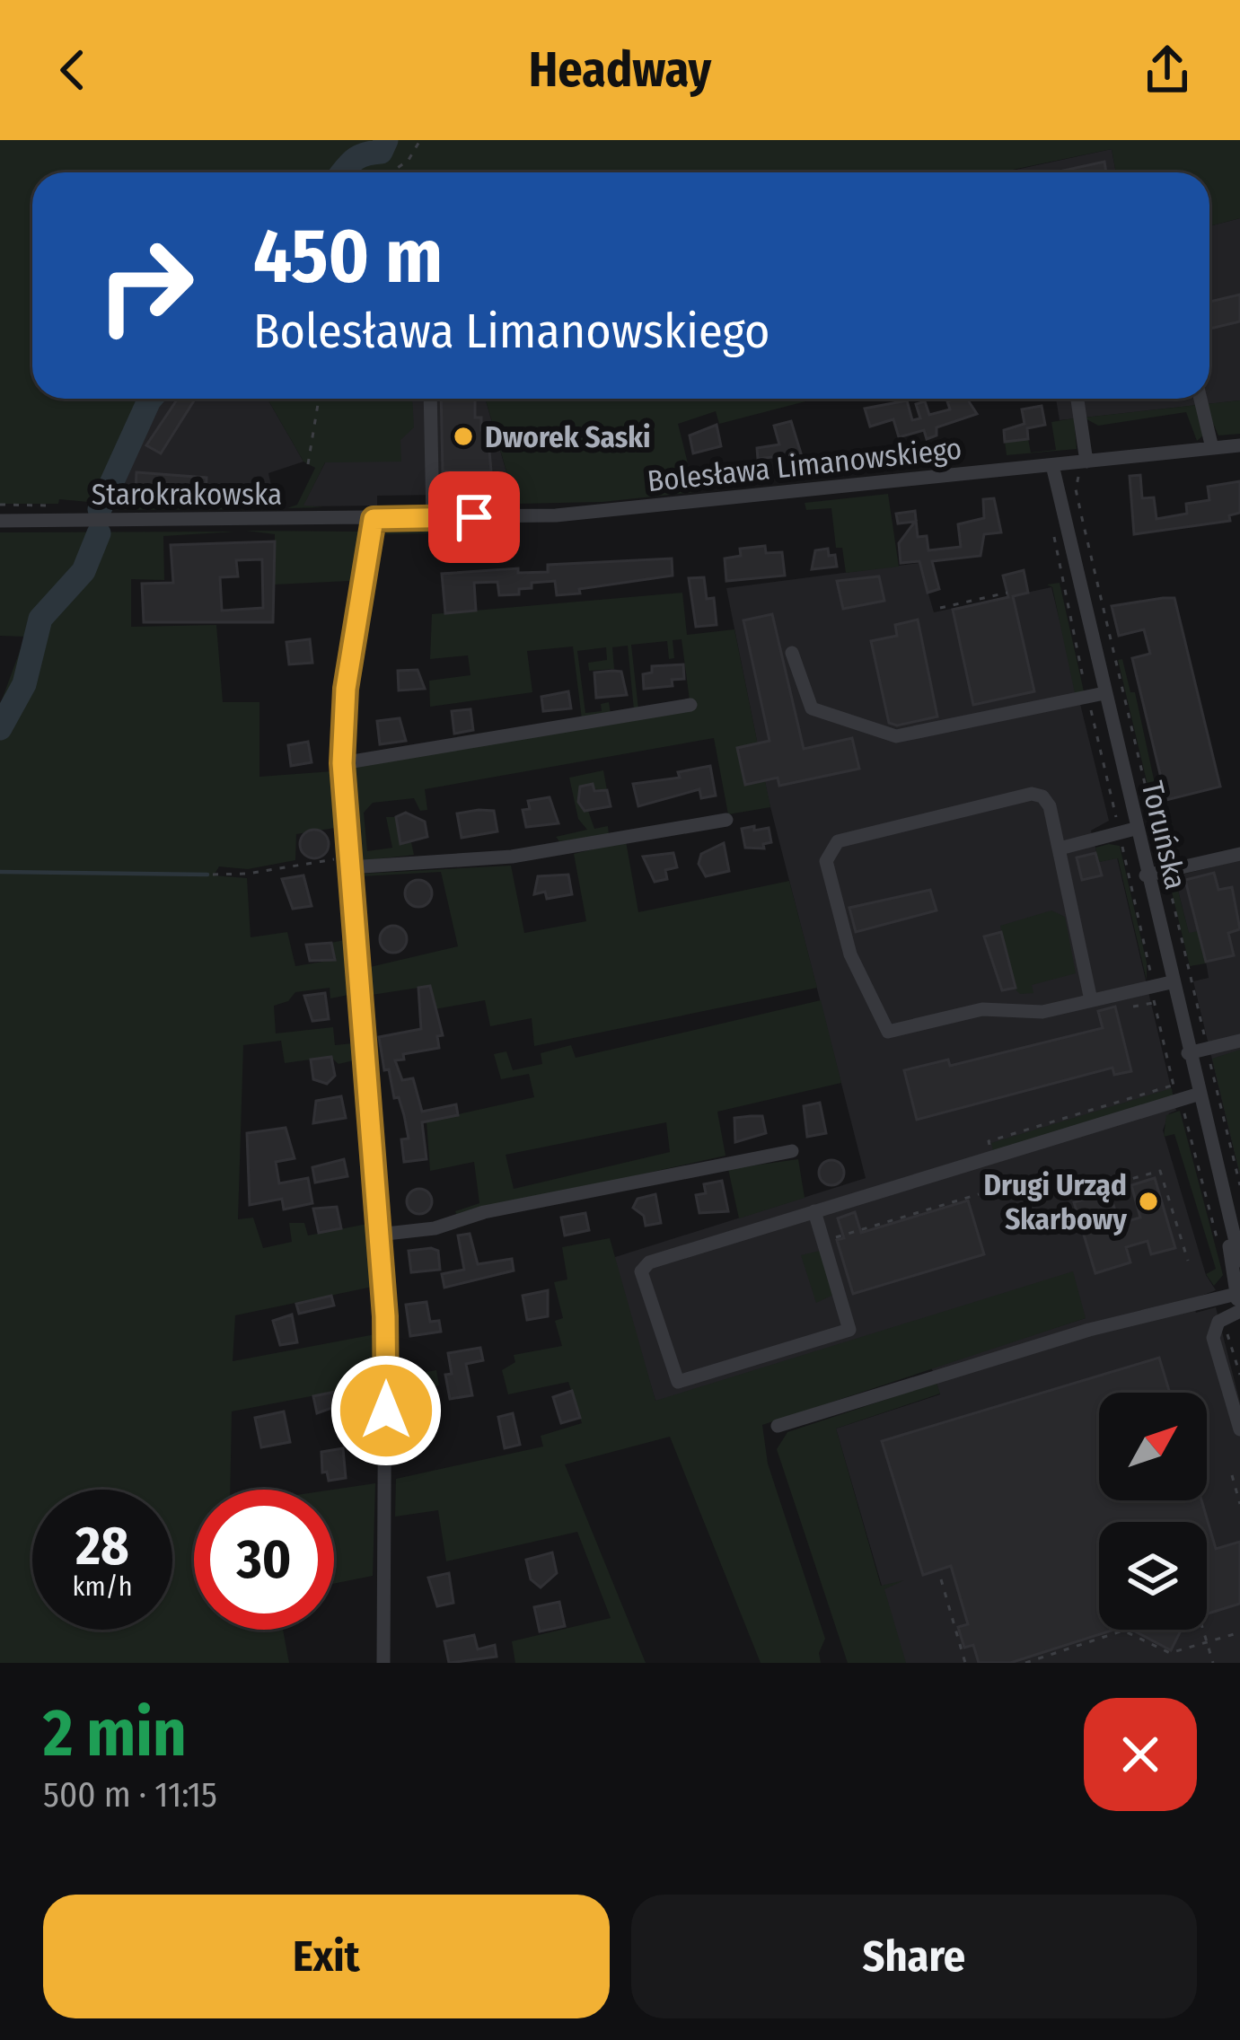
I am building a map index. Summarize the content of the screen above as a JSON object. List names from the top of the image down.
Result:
{
  "streets": {
    "street": ["Bolesława Limanowskiego", "Starokrakowska", "Toruńska"]
  },
  "crossings": [
    ["Bolesława Limanowskiego", "Starokrakowska"],
    ["Bolesława Limanowskiego", "Toruńska"]
  ],
  "places": ["Dworek Saski", "Drugi Urząd Skarbowy"],
  "north": "top right",
  "page": {
    "header": "Headway",
    "turn": ["450 m", "Bolesława Limanowskiego"],
    "speed": "28 km/h",
    "limit": "30",
    "heading": ["2 min", "500 m · 11:15"],
    "buttons": ["Exit", "Share"]
  }
}
